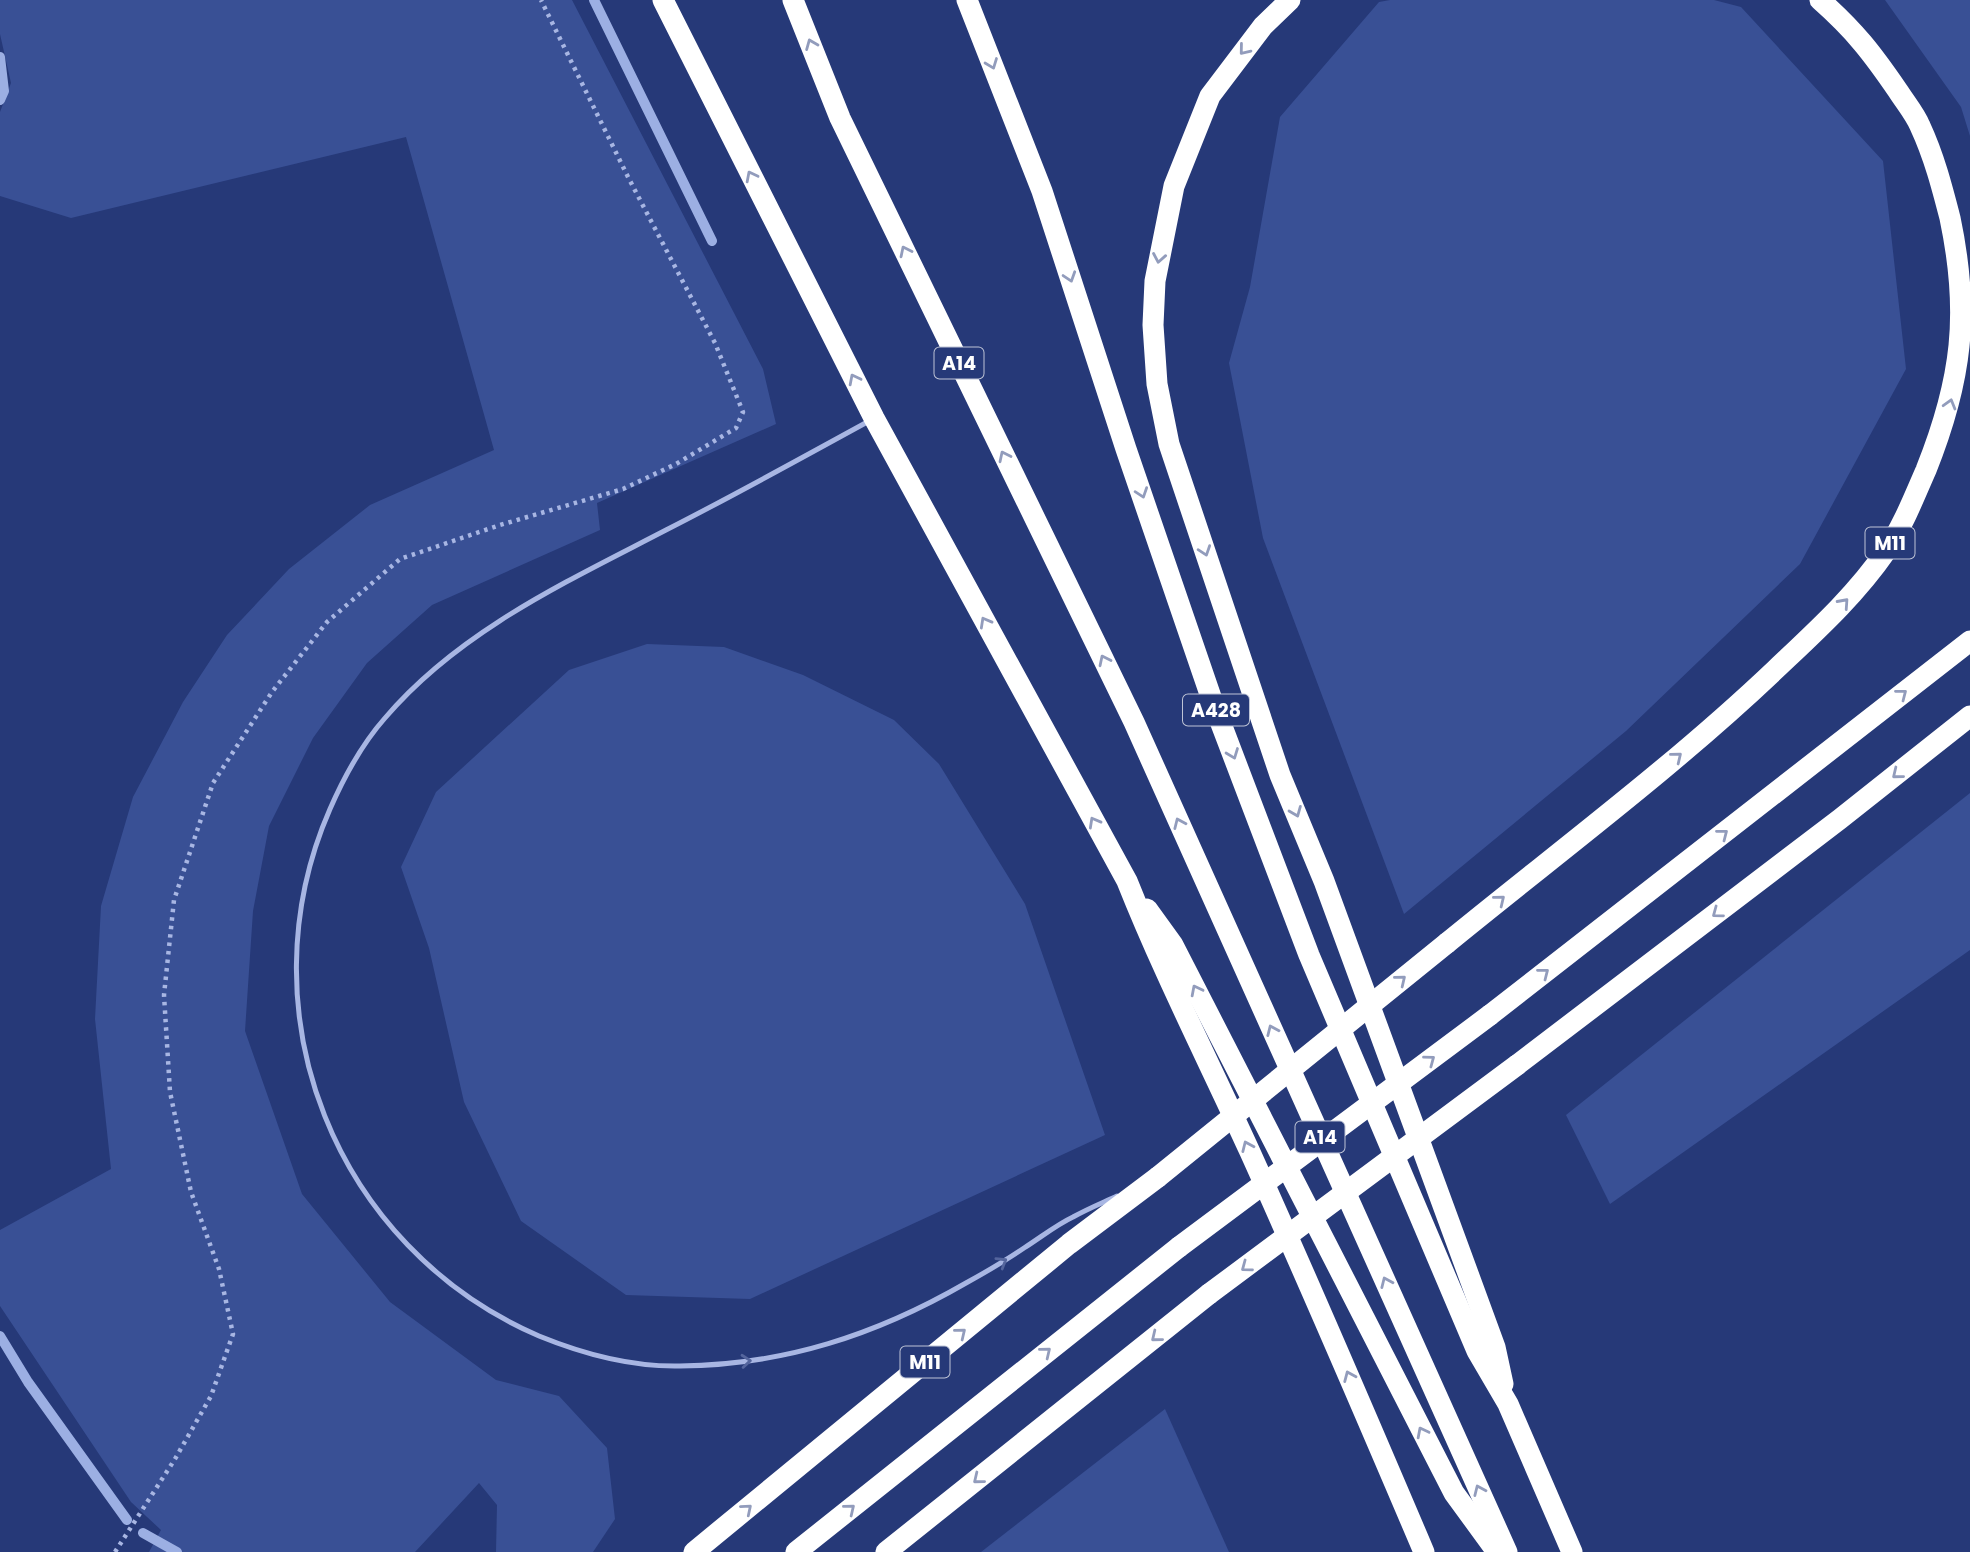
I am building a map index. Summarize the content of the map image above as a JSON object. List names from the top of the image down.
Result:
{
  "streets": {
    "highway": ["A14", "M11", "A428"]
  }
}
